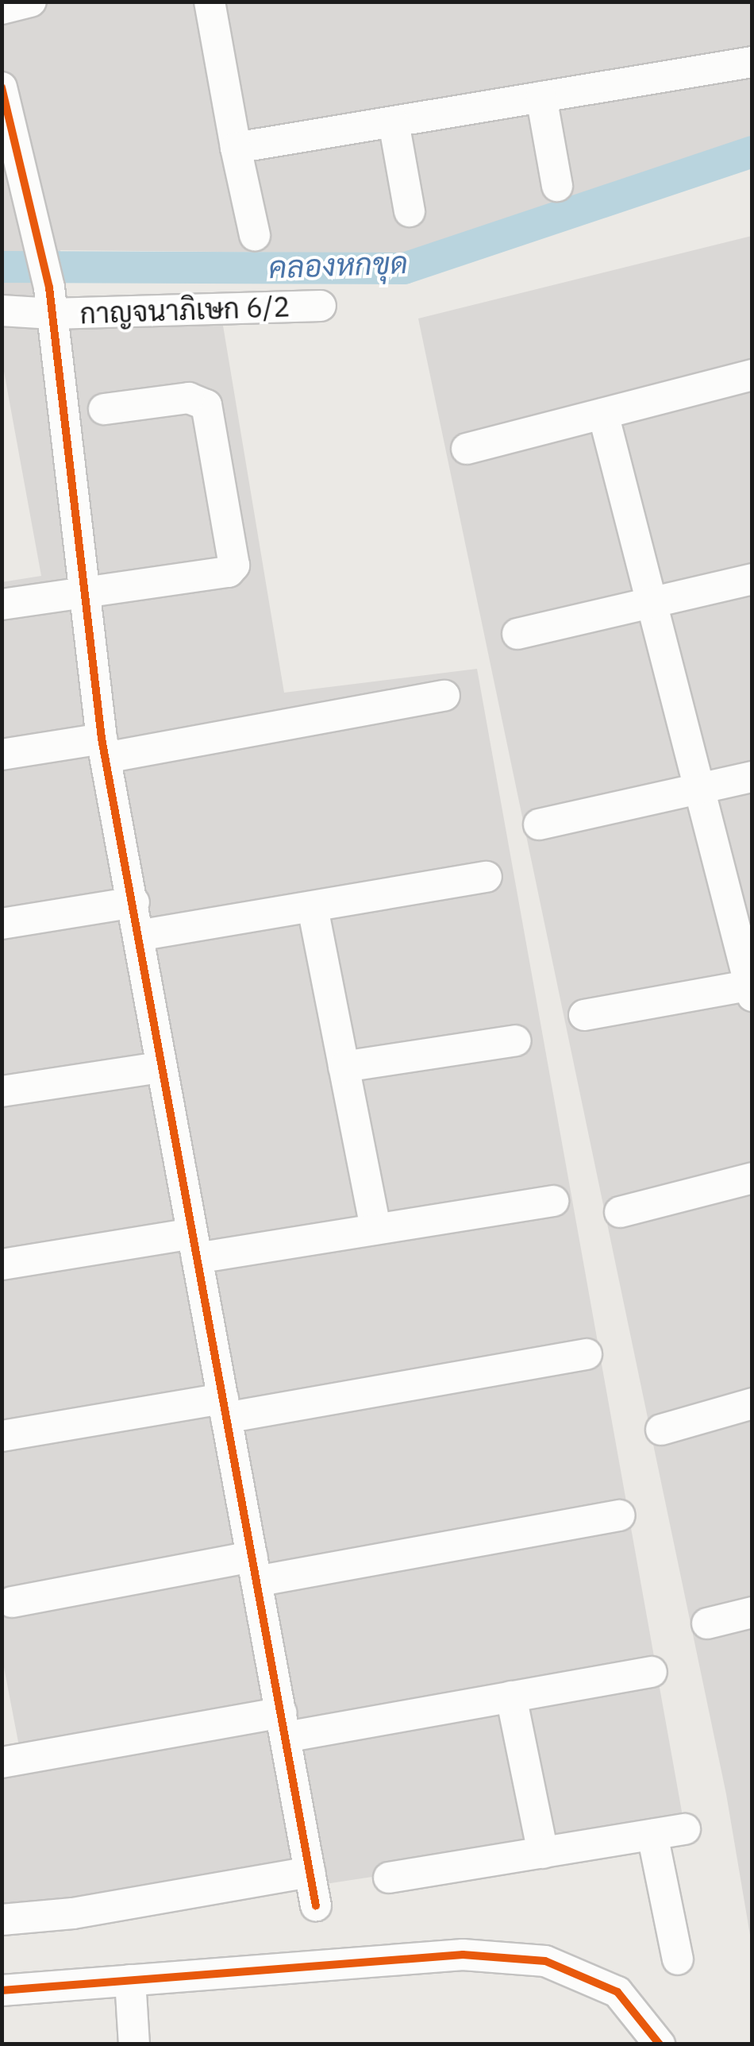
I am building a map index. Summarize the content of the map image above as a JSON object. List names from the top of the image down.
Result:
{
  "streets": {
    "street": ["กาญจนาภิเษก 6/2"]
  },
  "water": ["คลองหกขุด"]
}
